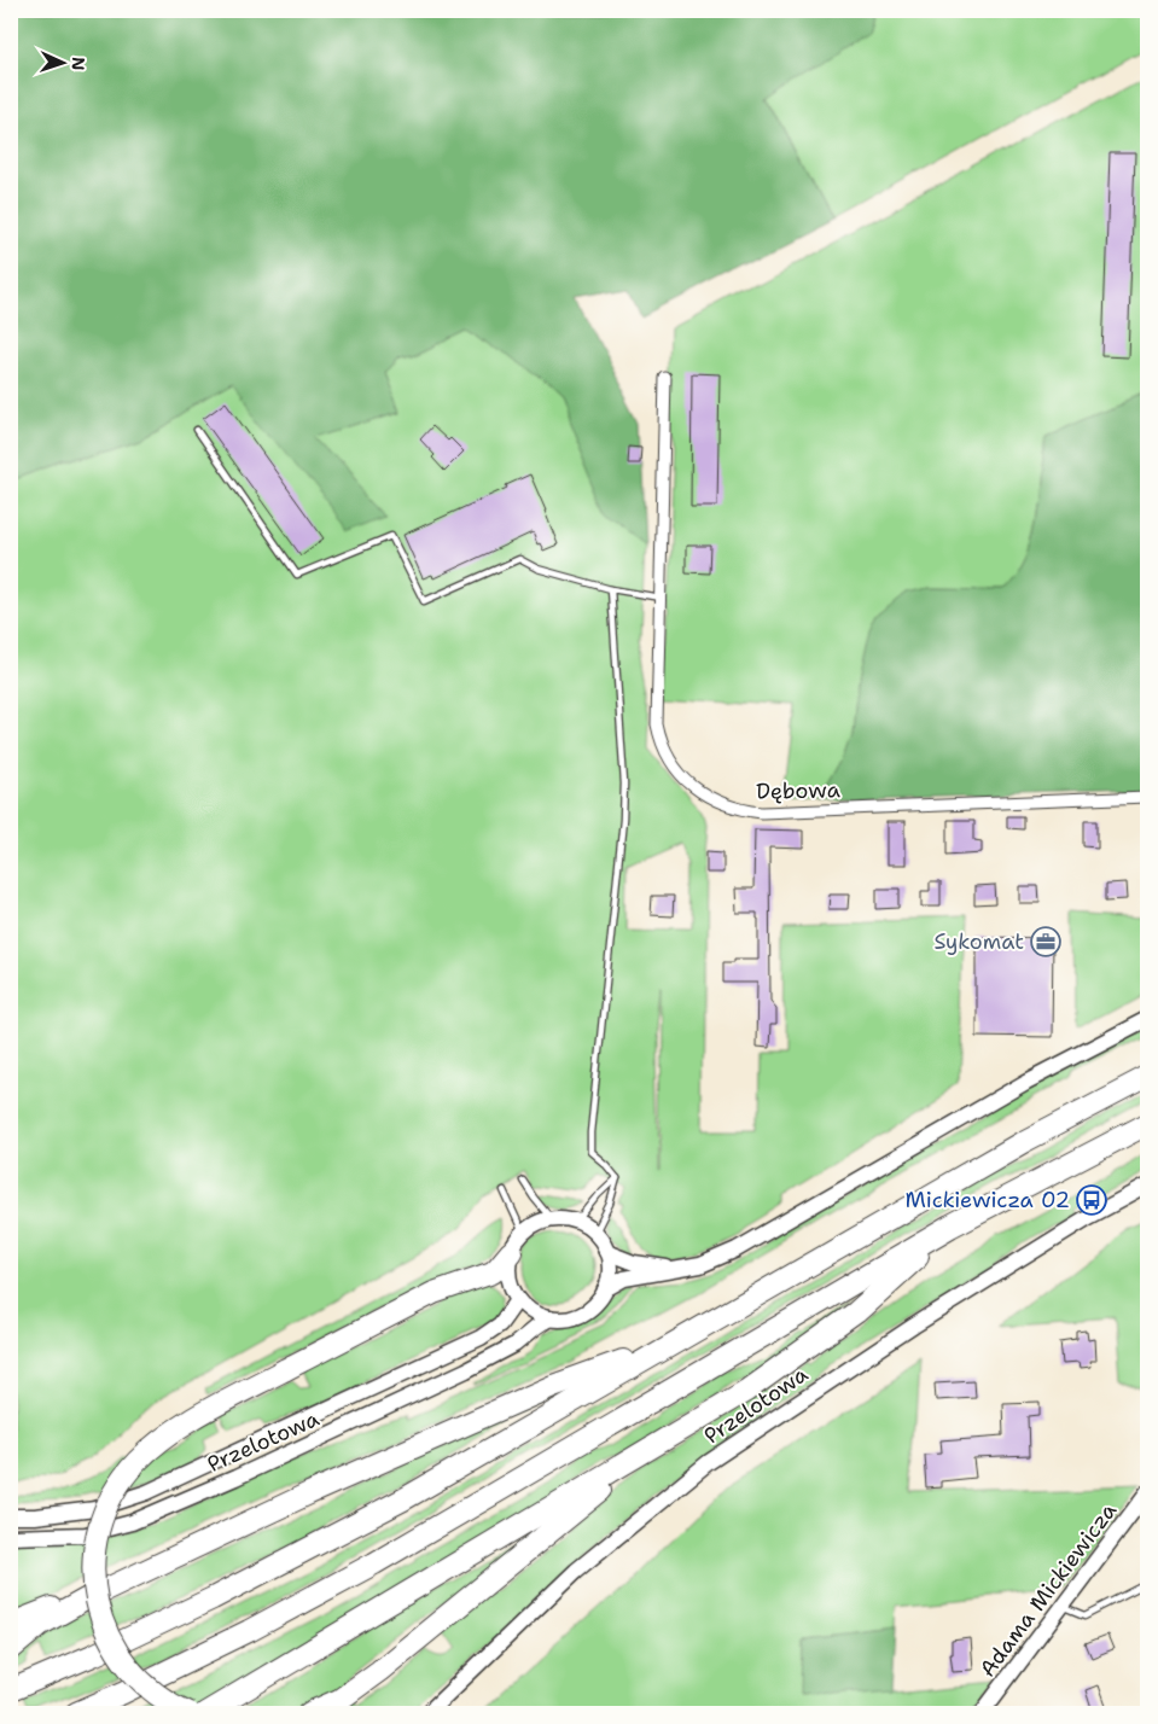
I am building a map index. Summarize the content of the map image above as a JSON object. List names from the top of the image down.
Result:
{
  "streets": {
    "street": ["Dębowa", "Przelotowa", "Adama Mickiewicza"]
  },
  "places": {
    "office": ["Sykomat"],
    "bus stop": ["Mickiewicza 02"]
  },
  "north": "right"
}
